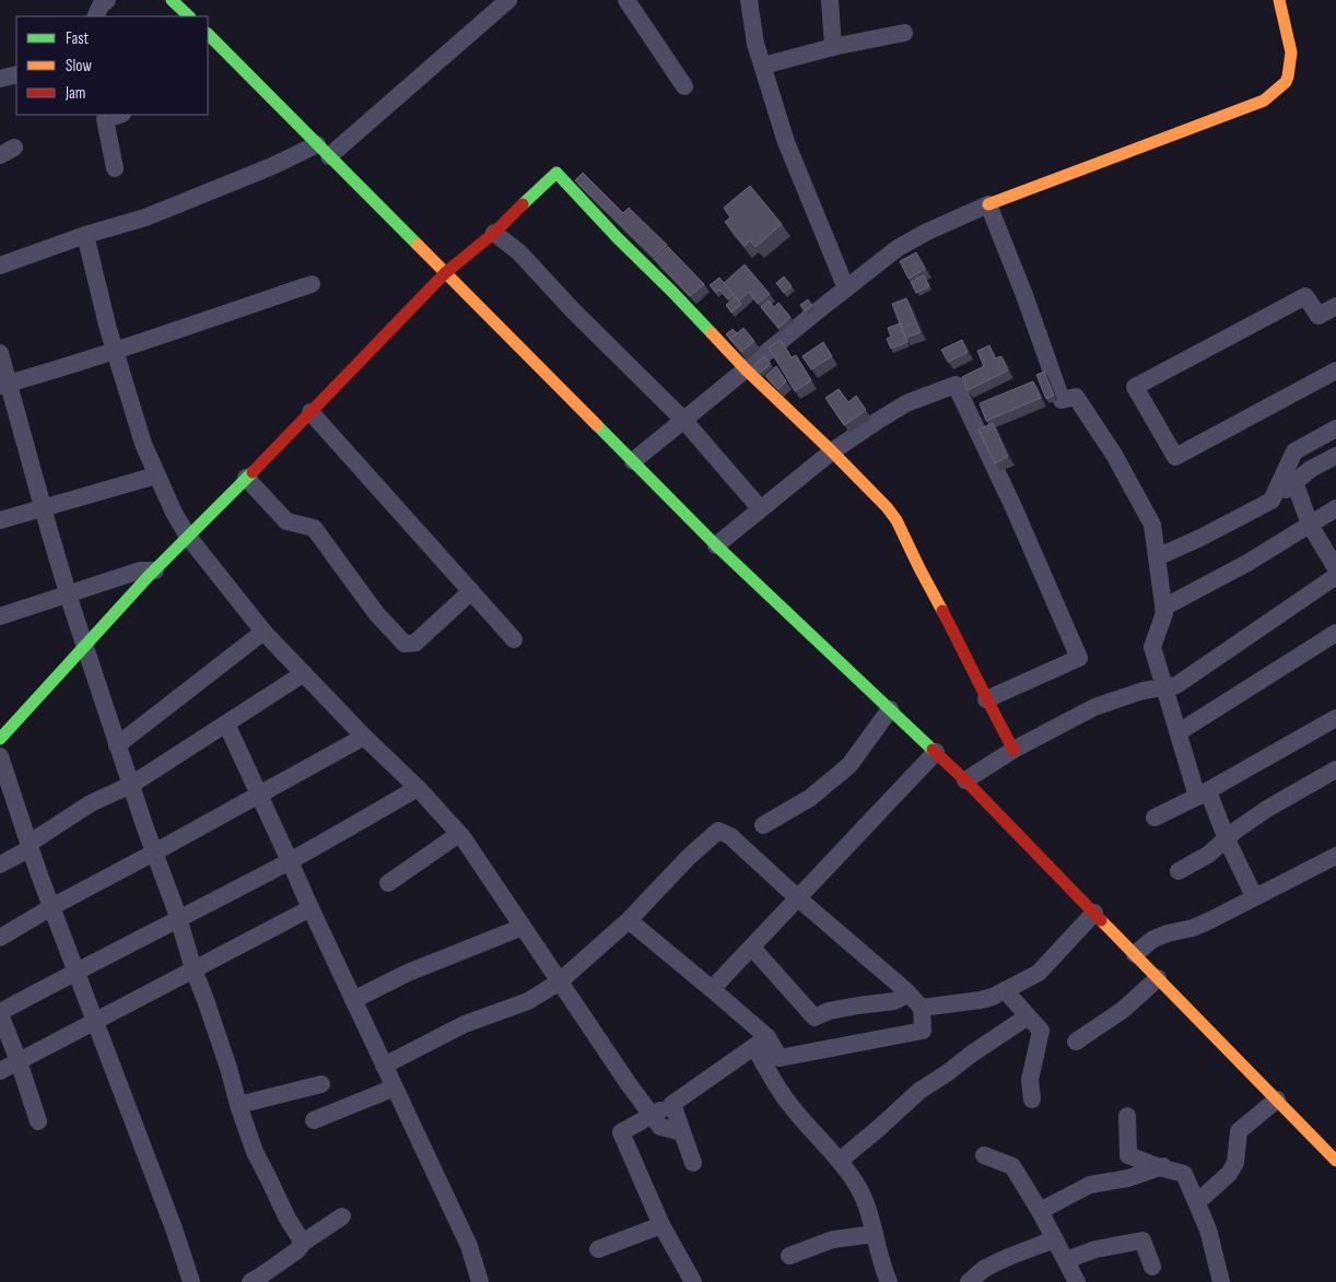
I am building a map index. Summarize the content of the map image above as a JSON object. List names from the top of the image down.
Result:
{
  "legend": ["Fast", "Slow", "Jam"]
}
